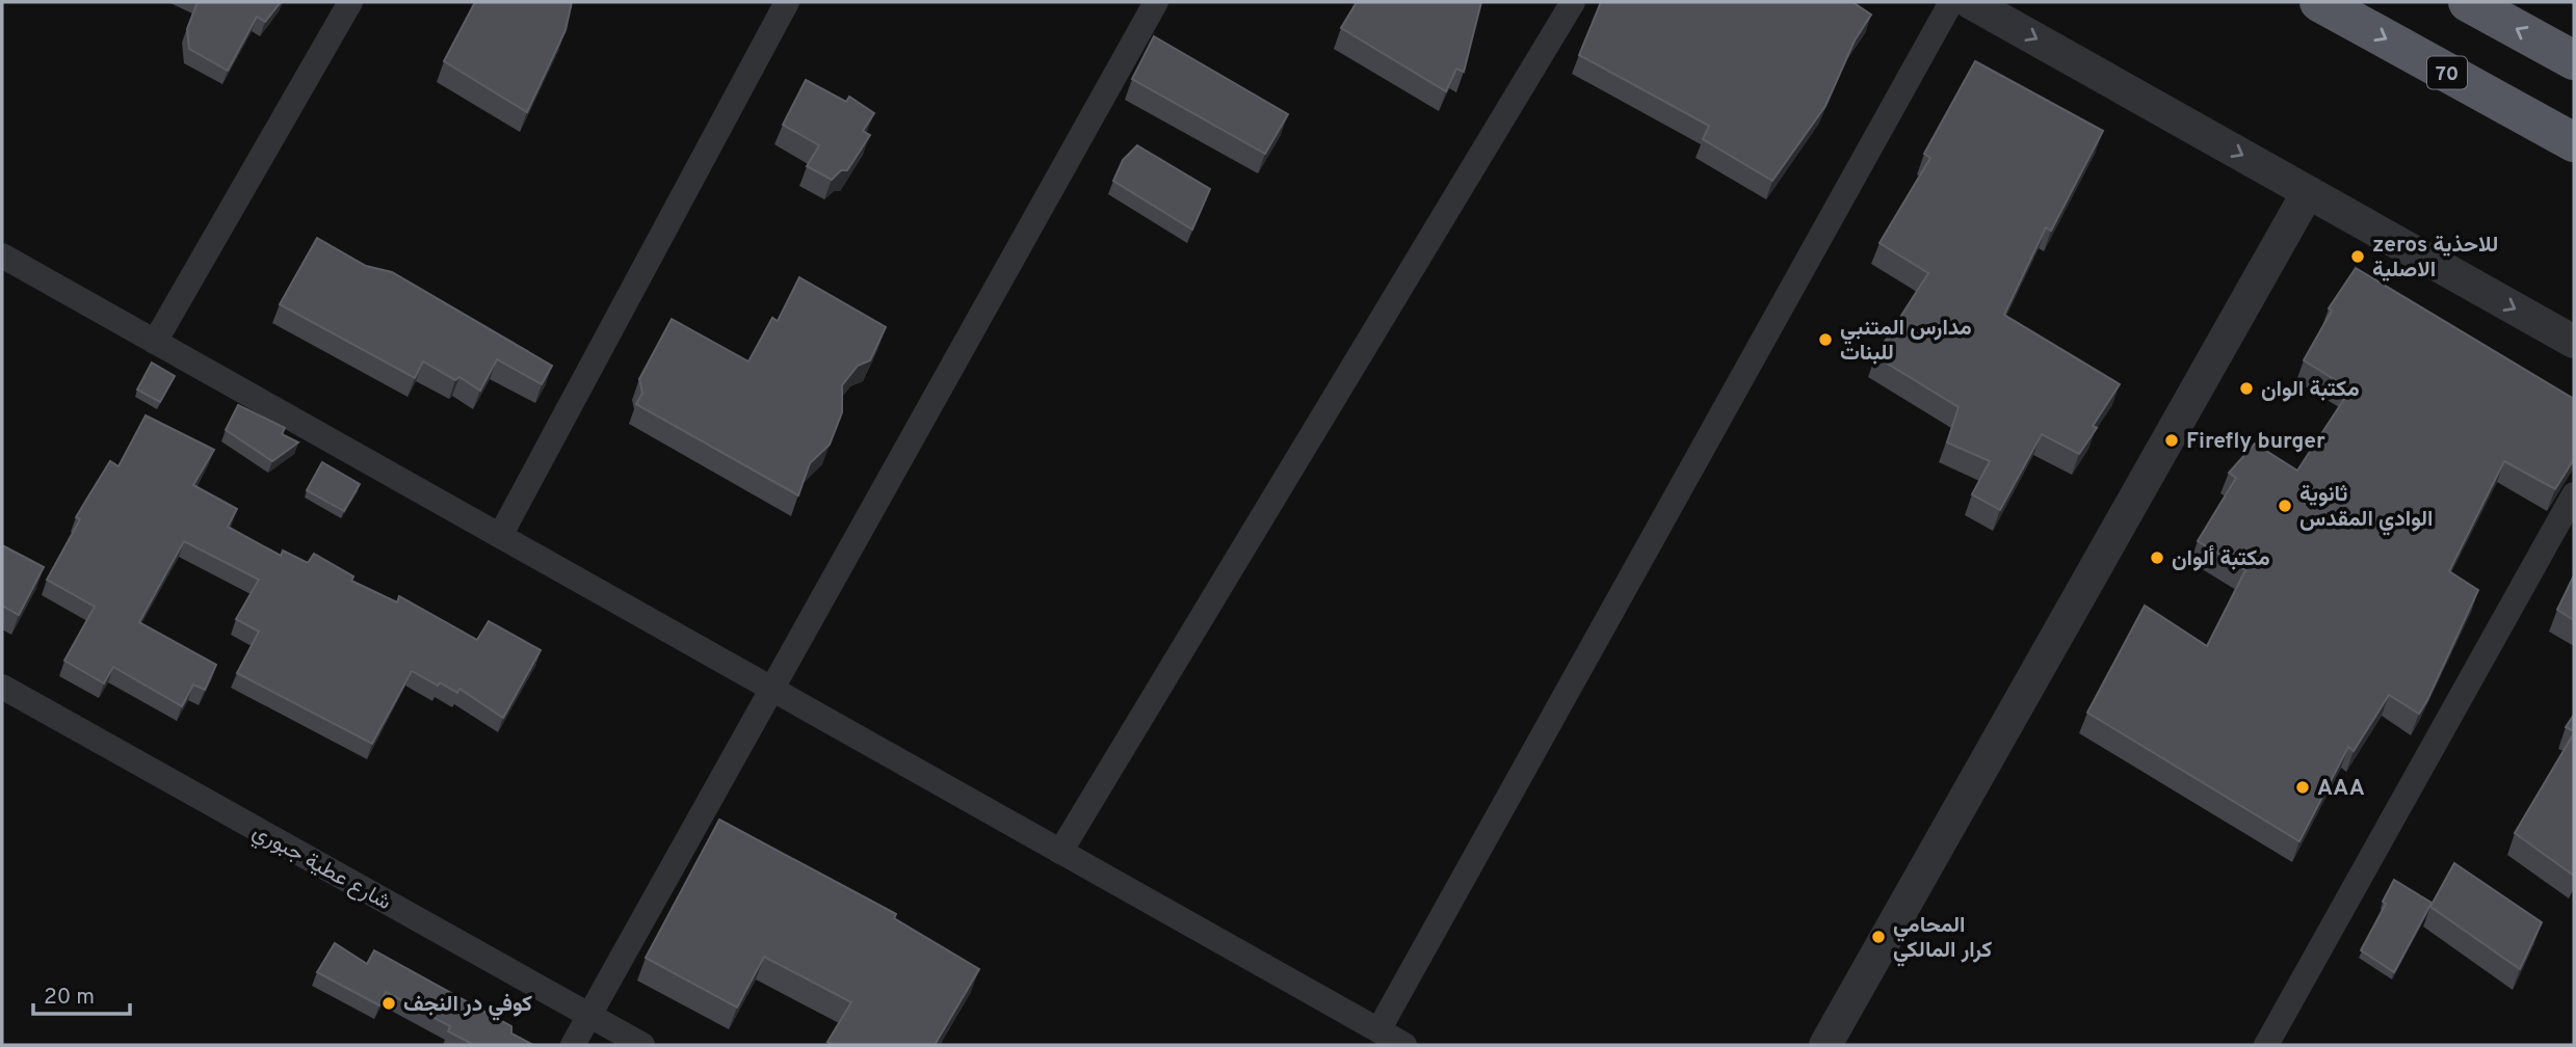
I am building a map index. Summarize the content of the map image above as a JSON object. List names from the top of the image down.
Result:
{
  "streets": {
    "highway": ["70"],
    "street": ["شارع عطية جبوري"]
  },
  "places": [
    "zeros للاحذية الاصلية",
    "مدارس المتنبي للبنات",
    "مكتبة الوان",
    "Firefly burger",
    "ثانوية الوادي المقدس",
    "مكتبة ألوان",
    "AAA",
    "المحامي كرار المالكي",
    "كوفي در النجف"
  ],
  "scale_bar": "20 m"
}
